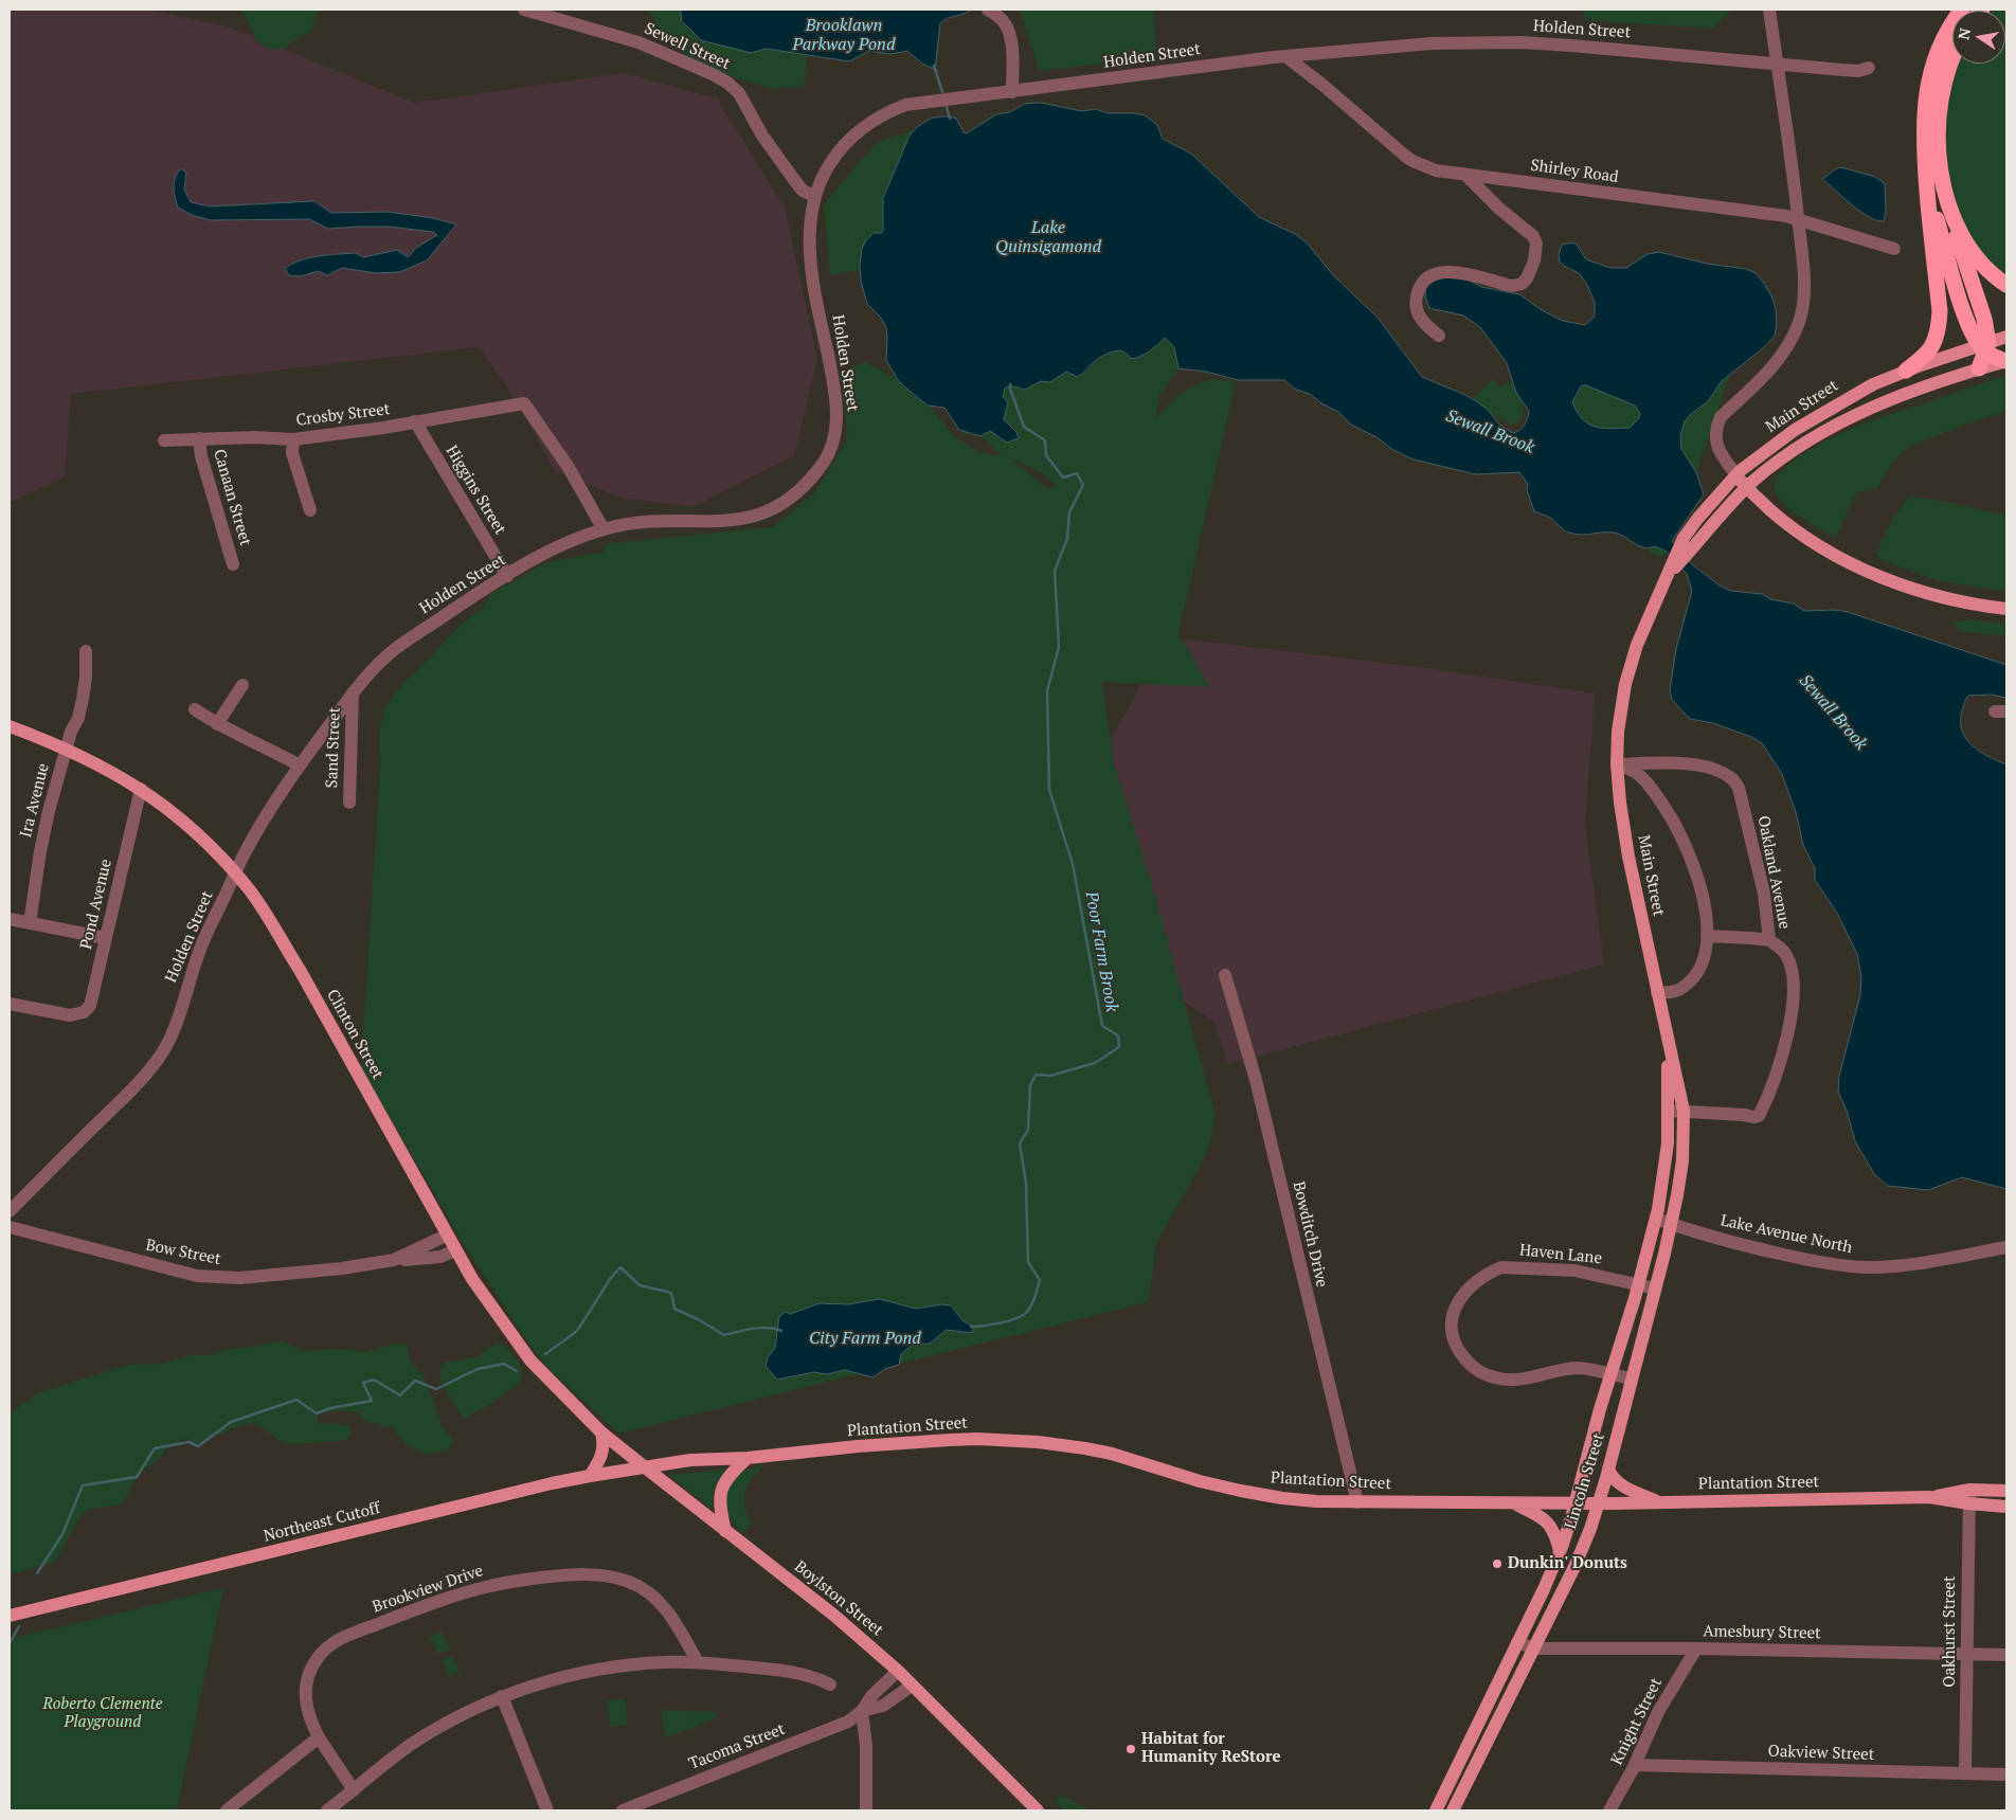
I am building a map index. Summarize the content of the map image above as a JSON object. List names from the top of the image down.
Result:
{
  "streets": {
    "main road": [
      "Main Street",
      "Clinton Street",
      "Plantation Street",
      "Lincoln Street",
      "Northeast Cutoff",
      "Boylston Street"
    ],
    "street": [
      "Holden Street",
      "Sewell Street",
      "Shirley Road",
      "Crosby Street",
      "Higgins Street",
      "Canaan Street",
      "Sand Street",
      "Ira Avenue",
      "Oakland Avenue",
      "Pond Avenue",
      "Bowditch Drive",
      "Lake Avenue North",
      "Bow Street",
      "Haven Lane",
      "Brookview Drive",
      "Oakhurst Street",
      "Amesbury Street",
      "Knight Street",
      "Tacoma Street",
      "Oakview Street"
    ]
  },
  "crossings": [
    ["Holden Street", "Sewell Street"],
    ["Holden Street", "Shirley Road"],
    ["Holden Street", "Crosby Street"],
    ["Holden Street", "Higgins Street"],
    ["Holden Street", "Sand Street"],
    ["Holden Street", "Clinton Street"],
    ["Main Street", "Oakland Avenue"],
    ["Main Street", "Lincoln Street"],
    ["Crosby Street", "Higgins Street"],
    ["Crosby Street", "Canaan Street"],
    ["Ira Avenue", "Clinton Street"],
    ["Pond Avenue", "Clinton Street"],
    ["Clinton Street", "Bow Street"],
    ["Clinton Street", "Boylston Street"],
    ["Bowditch Drive", "Plantation Street"],
    ["Lake Avenue North", "Lincoln Street"],
    ["Haven Lane", "Lincoln Street"],
    ["Plantation Street", "Lincoln Street"],
    ["Plantation Street", "Northeast Cutoff"],
    ["Plantation Street", "Boylston Street"],
    ["Plantation Street", "Oakhurst Street"],
    ["Lincoln Street", "Amesbury Street"],
    ["Northeast Cutoff", "Boylston Street"],
    ["Boylston Street", "Tacoma Street"],
    ["Oakhurst Street", "Amesbury Street"],
    ["Oakhurst Street", "Oakview Street"],
    ["Amesbury Street", "Knight Street"],
    ["Knight Street", "Oakview Street"]
  ],
  "water": [
    "Brooklawn Parkway Pond",
    "Lake Quinsigamond",
    "Sewall Brook",
    "Poor Farm Brook",
    "City Farm Pond"
  ],
  "parks": ["Roberto Clemente Playground"],
  "places": ["Dunkin' Donuts", "Habitat for Humanity ReStore"],
  "north": "left"
}
